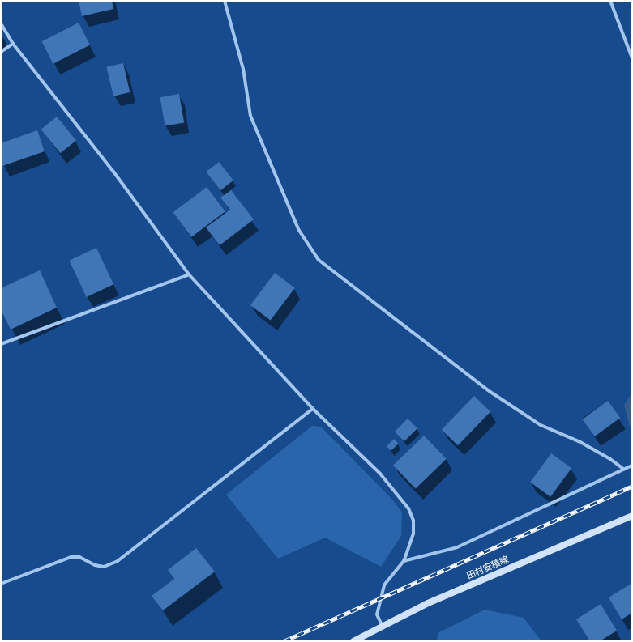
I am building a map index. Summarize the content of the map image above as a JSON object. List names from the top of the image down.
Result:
{
  "streets": {
    "main road": ["田村安積線"]
  }
}
